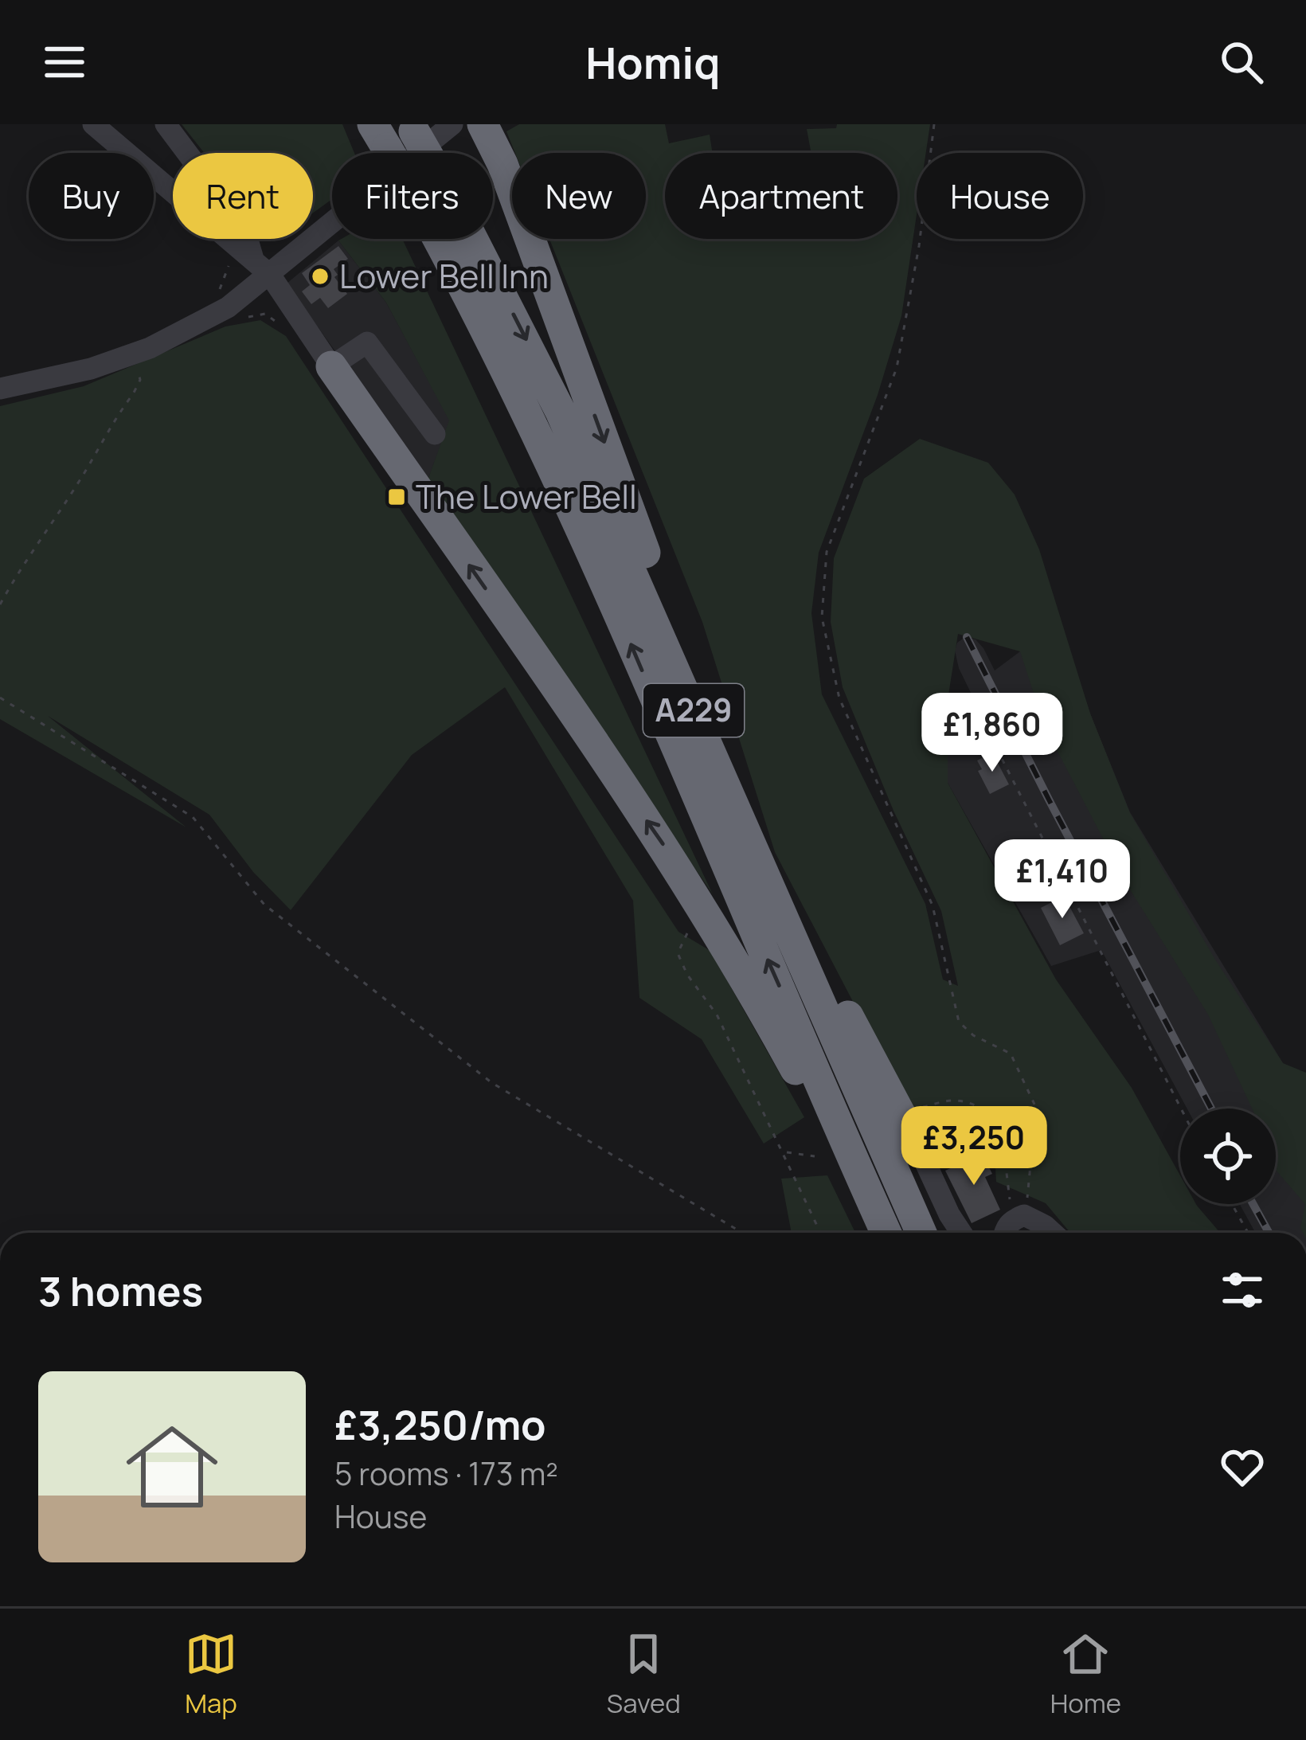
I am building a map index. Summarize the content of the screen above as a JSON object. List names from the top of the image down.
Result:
{
  "streets": {
    "highway": ["A229"]
  },
  "places": {
    "other": ["Lower Bell Inn"],
    "transit": ["The Lower Bell"]
  },
  "page": {
    "header": "Homiq",
    "chip": [
      "Buy",
      "Rent",
      "Filters",
      "New",
      "Apartment",
      "House"
    ],
    "price": ["£1,860", "£1,410", "£3,250"],
    "heading": "3 homes",
    "list": [
      {
        "name": "£3,250/mo",
        "note": "5 rooms · 173 m² · House"
      }
    ],
    "tabs": ["Map", "Saved", "Home"]
  }
}
